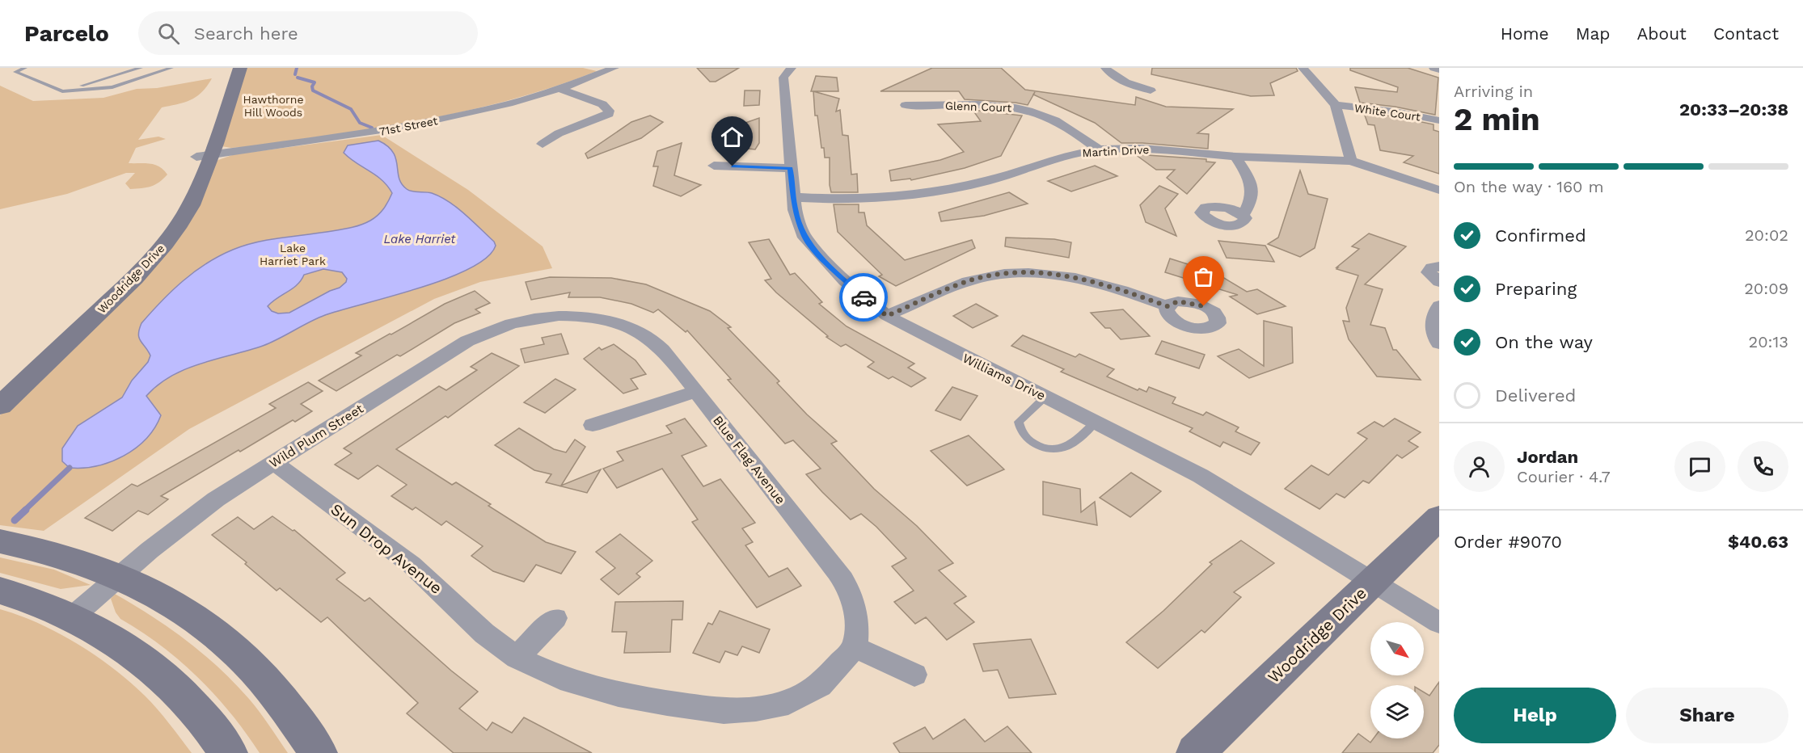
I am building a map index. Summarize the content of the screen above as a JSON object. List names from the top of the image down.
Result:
{
  "streets": {
    "street": [
      "Glenn Court",
      "White Court",
      "71st Street",
      "Martin Drive",
      "Woodridge Drive",
      "Williams Drive",
      "Wild Plum Street",
      "Blue Flag Avenue",
      "Sun Drop Avenue"
    ]
  },
  "crossings": [
    ["Glenn Court", "Martin Drive"],
    ["71st Street", "Woodridge Drive"],
    ["Martin Drive", "Williams Drive"],
    ["Woodridge Drive", "Williams Drive"],
    ["Wild Plum Street", "Blue Flag Avenue"],
    ["Wild Plum Street", "Sun Drop Avenue"],
    ["Blue Flag Avenue", "Sun Drop Avenue"]
  ],
  "water": ["Lake Harriet"],
  "parks": ["Hawthorne Hill Woods", "Lake Harriet Park"],
  "north": "bottom right",
  "page": {
    "header": "Parcelo",
    "search": "Search here",
    "nav": [
      "Home",
      "Map",
      "About",
      "Contact"
    ],
    "heading": ["2 min", "Arriving in", "20:33–20:38"],
    "panel": [
      "Jordan",
      "Courier · 4.7",
      "Order #9070",
      "$40.63"
    ],
    "bar": "On the way · 160 m",
    "list": [
      ["Confirmed", "20:02"],
      ["Preparing", "20:09"],
      ["On the way", "20:13"],
      "Delivered"
    ],
    "buttons": ["Help", "Share"]
  }
}
